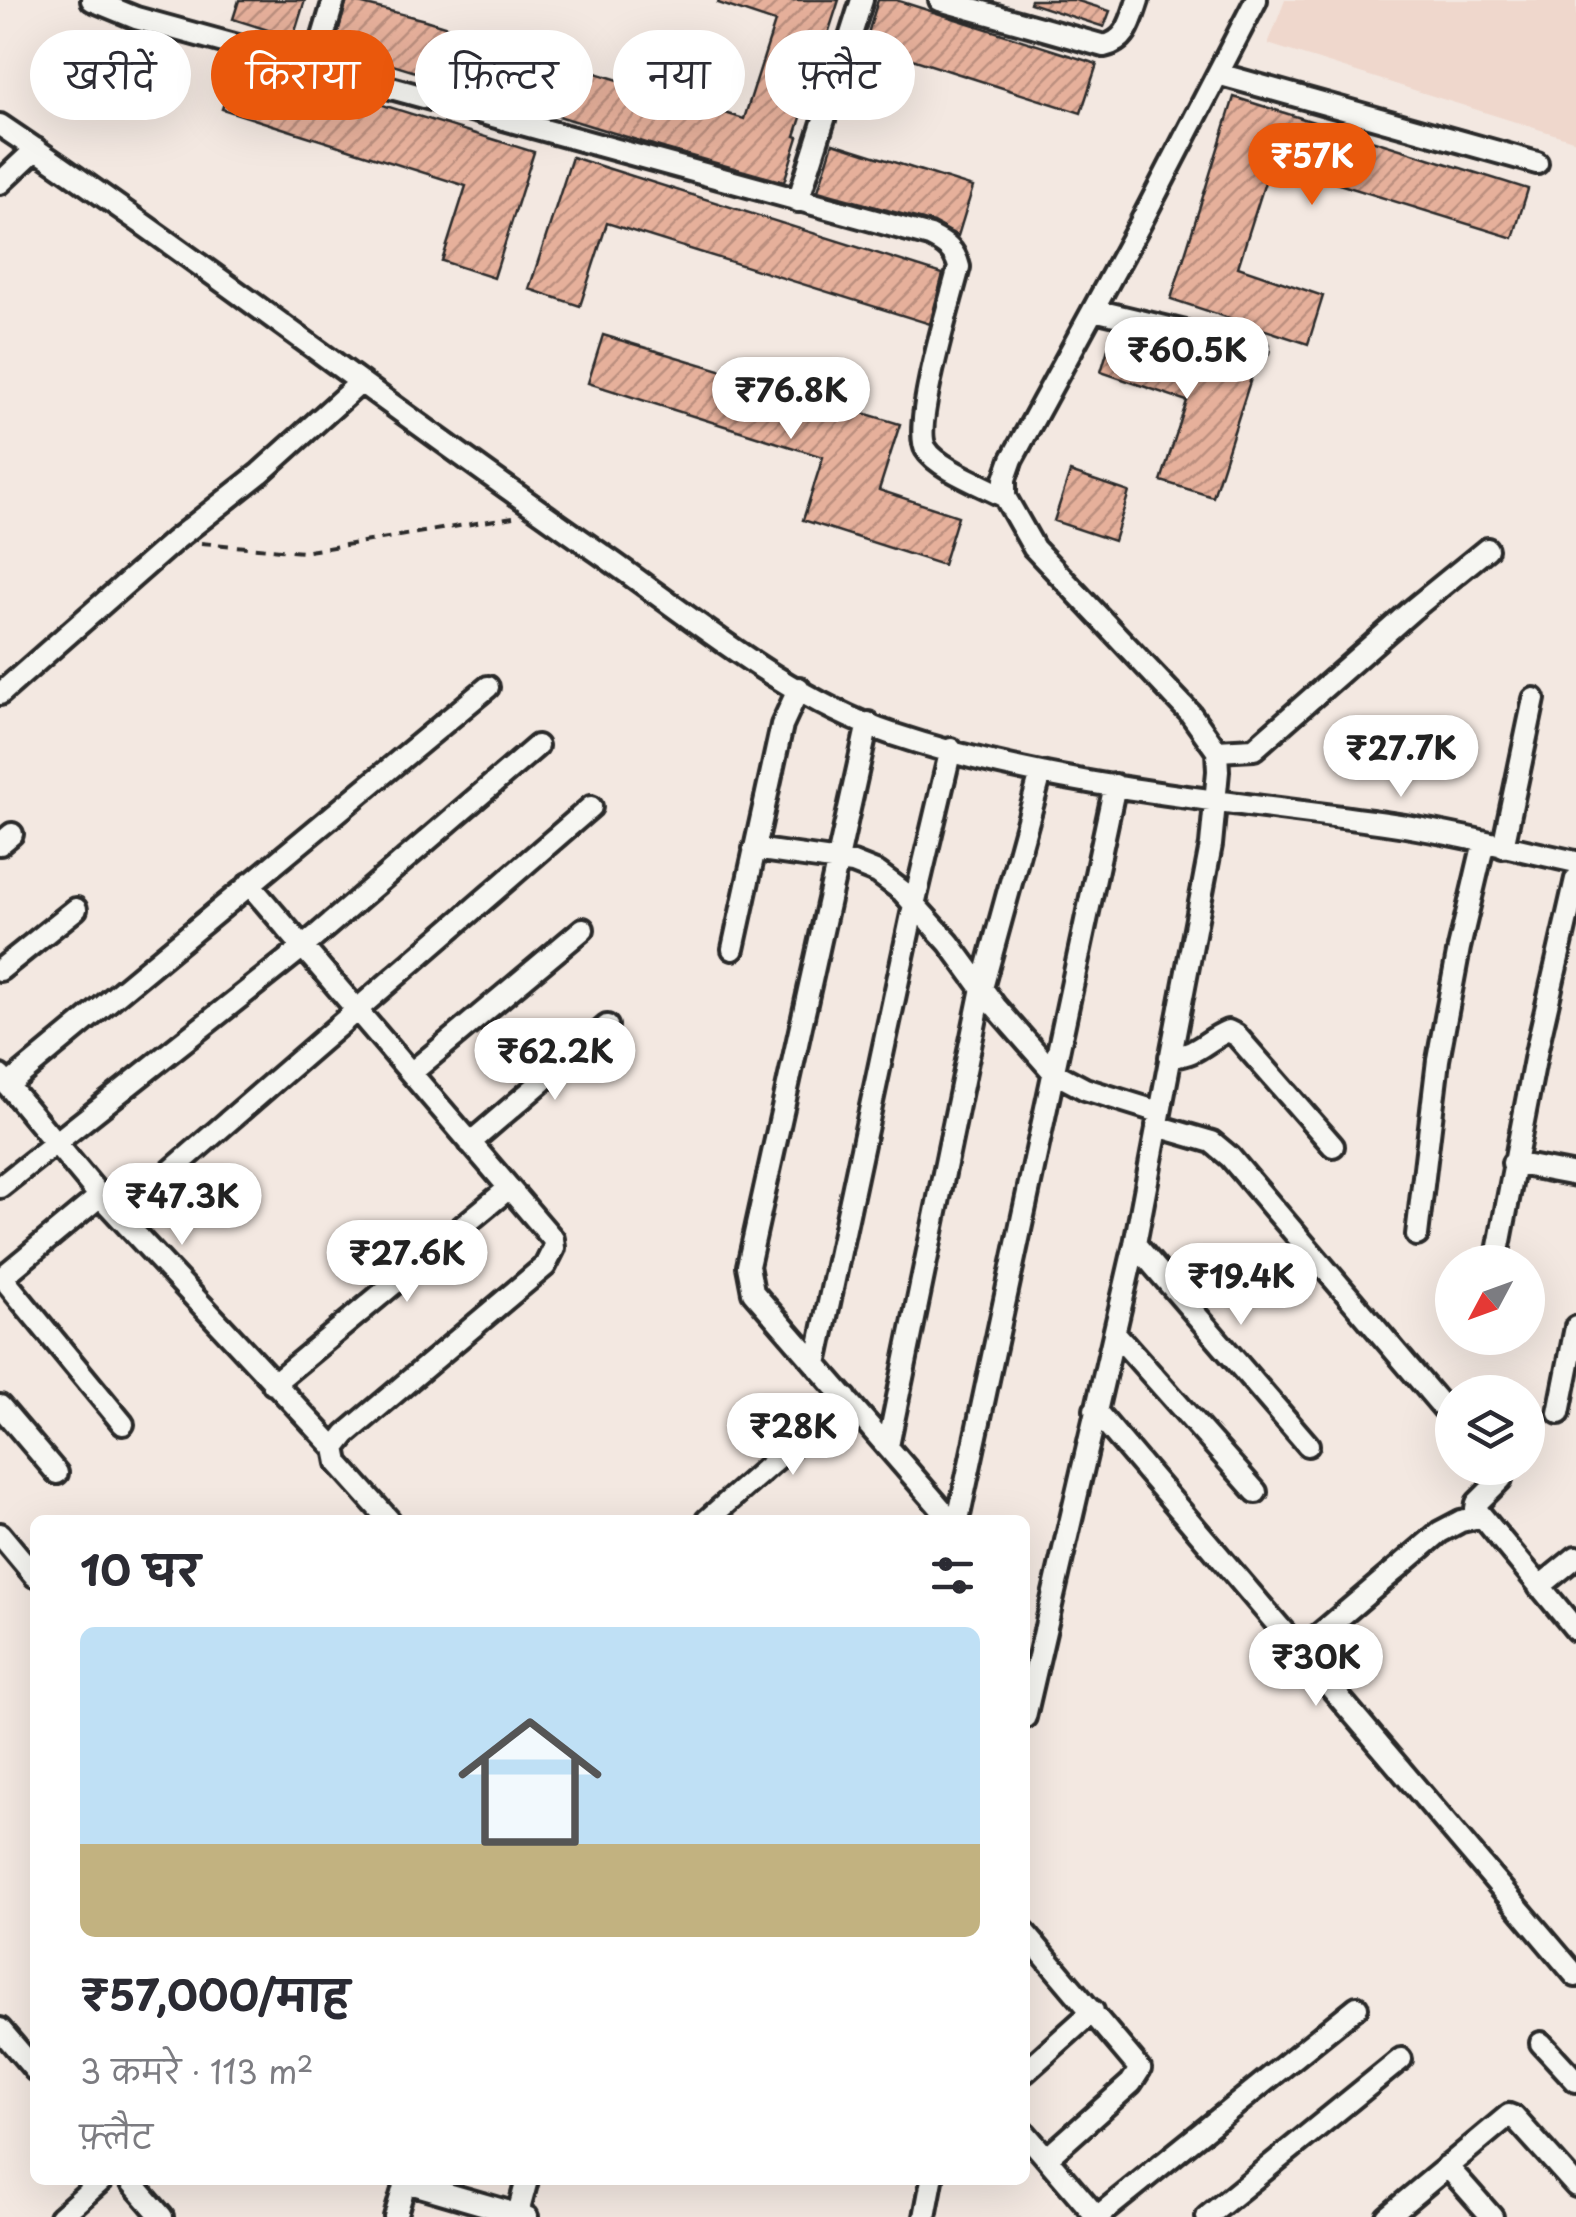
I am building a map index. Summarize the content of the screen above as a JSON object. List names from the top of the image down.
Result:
{
  "north": "bottom left",
  "page": {
    "chip": [
      "खरीदें",
      "किराया",
      "फ़िल्टर",
      "नया",
      "फ़्लैट"
    ],
    "price": [
      "₹57K",
      "₹60.5K",
      "₹76.8K",
      "₹27.7K",
      "₹62.2K",
      "₹47.3K",
      "₹27.6K",
      "₹19.4K",
      "₹28K",
      "₹30K"
    ],
    "heading": "10 घर",
    "list": [
      {
        "name": "₹57,000/माह",
        "note": "3 कमरे · 113 m² · फ़्लैट"
      }
    ]
  }
}
